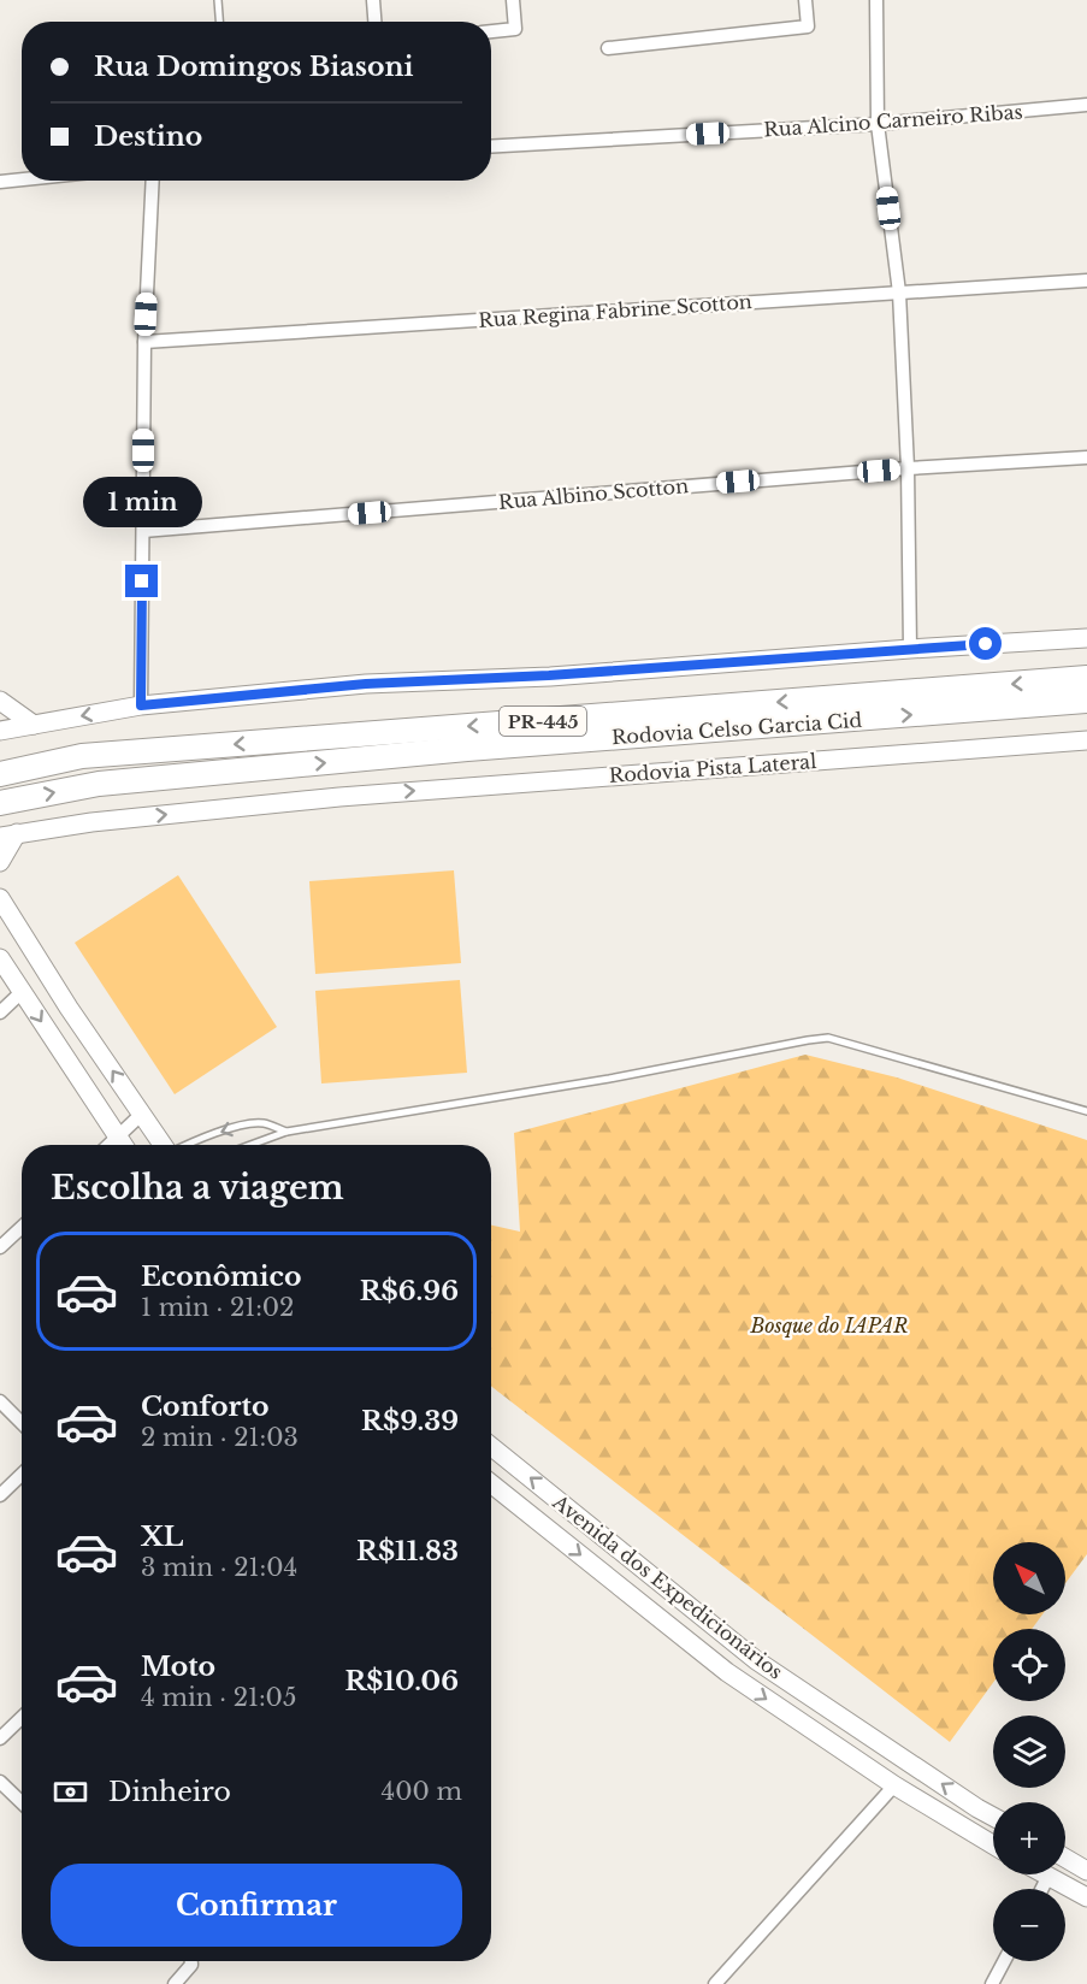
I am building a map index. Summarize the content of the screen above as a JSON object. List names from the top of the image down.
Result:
{
  "streets": {
    "highway": ["PR-445", "Rodovia Celso Garcia Cid"],
    "main road": ["Rodovia Pista Lateral", "Avenida dos Expedicionários"],
    "street": ["Rua Alcino Carneiro Ribas", "Rua Regina Fabrine Scotton", "Rua Albino Scotton"]
  },
  "parks": ["Bosque do IAPAR"],
  "north": "top left",
  "page": {
    "banner": ["Rua Domingos Biasoni", "Destino"],
    "bubble": "1 min",
    "heading": "Escolha a viagem",
    "list": [
      {
        "name": "Econômico",
        "note": "1 min · 21:02",
        "value": "R$6.96"
      },
      {
        "name": "Conforto",
        "note": "2 min · 21:03",
        "value": "R$9.39"
      },
      {
        "name": "XL",
        "note": "3 min · 21:04",
        "value": "R$11.83"
      },
      {
        "name": "Moto",
        "note": "4 min · 21:05",
        "value": "R$10.06"
      }
    ],
    "map_buttons": ["+", "−"],
    "pay": ["Dinheiro", "400 m"],
    "buttons": "Confirmar"
  }
}
